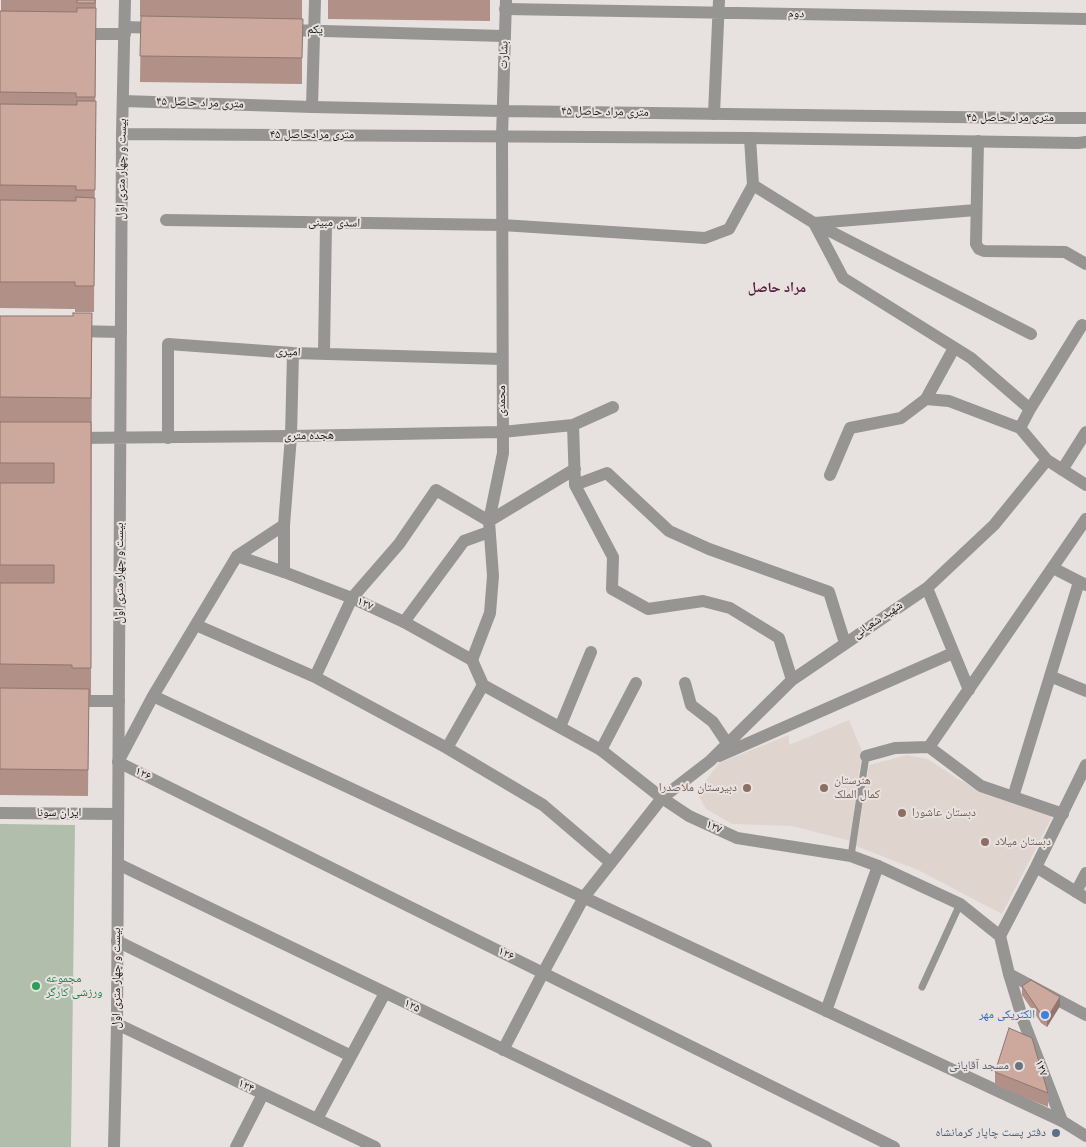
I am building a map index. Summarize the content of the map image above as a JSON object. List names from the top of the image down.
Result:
{
  "streets": {
    "street": [
      "دوم",
      "یکم",
      "بشارت",
      "۴۵ متری مراد حاصل",
      "۴۵ متری مرادحاصل",
      "بیست و چهار متری اول",
      "اسدی مبینی",
      "امیری",
      "محمدی",
      "هجده متری",
      "۱۲۷",
      "شهید شعبانی",
      "۱۲۶",
      "ایران سونا",
      "۱۲۵",
      "۱۲۴"
    ]
  },
  "crossings": [
    ["دوم", "بشارت"],
    ["یکم", "بشارت"],
    ["بشارت", "۴۵ متری مراد حاصل"],
    ["بشارت", "۴۵ متری مرادحاصل"],
    ["بشارت", "محمدی"],
    ["۴۵ متری مراد حاصل", "۴۵ متری مرادحاصل"],
    ["۴۵ متری مراد حاصل", "بیست و چهار متری اول"],
    ["۴۵ متری مراد حاصل", "محمدی"],
    ["۴۵ متری مرادحاصل", "بیست و چهار متری اول"],
    ["۴۵ متری مرادحاصل", "محمدی"],
    ["بیست و چهار متری اول", "هجده متری"],
    ["بیست و چهار متری اول", "۱۲۶"],
    ["بیست و چهار متری اول", "ایران سونا"],
    ["بیست و چهار متری اول", "۱۲۵"],
    ["بیست و چهار متری اول", "۱۲۴"],
    ["اسدی مبینی", "محمدی"],
    ["امیری", "محمدی"],
    ["امیری", "هجده متری"],
    ["محمدی", "هجده متری"],
    ["محمدی", "۱۲۷"],
    ["۱۲۷", "شهید شعبانی"],
    ["شهید شعبانی", "۱۲۶"],
    ["شهید شعبانی", "۱۲۵"]
  ],
  "districts": ["مراد حاصل"],
  "places": [
    "دبیرستان ملاصدرا",
    "هنرستان کمال الملک",
    "دبستان عاشورا",
    "دبستان میلاد",
    "مجموعه ورزشی کارگر",
    "الکتریکی مهر",
    "مسجد آقایانی",
    "دفتر پست چاپار کرمانشاه"
  ]
}
